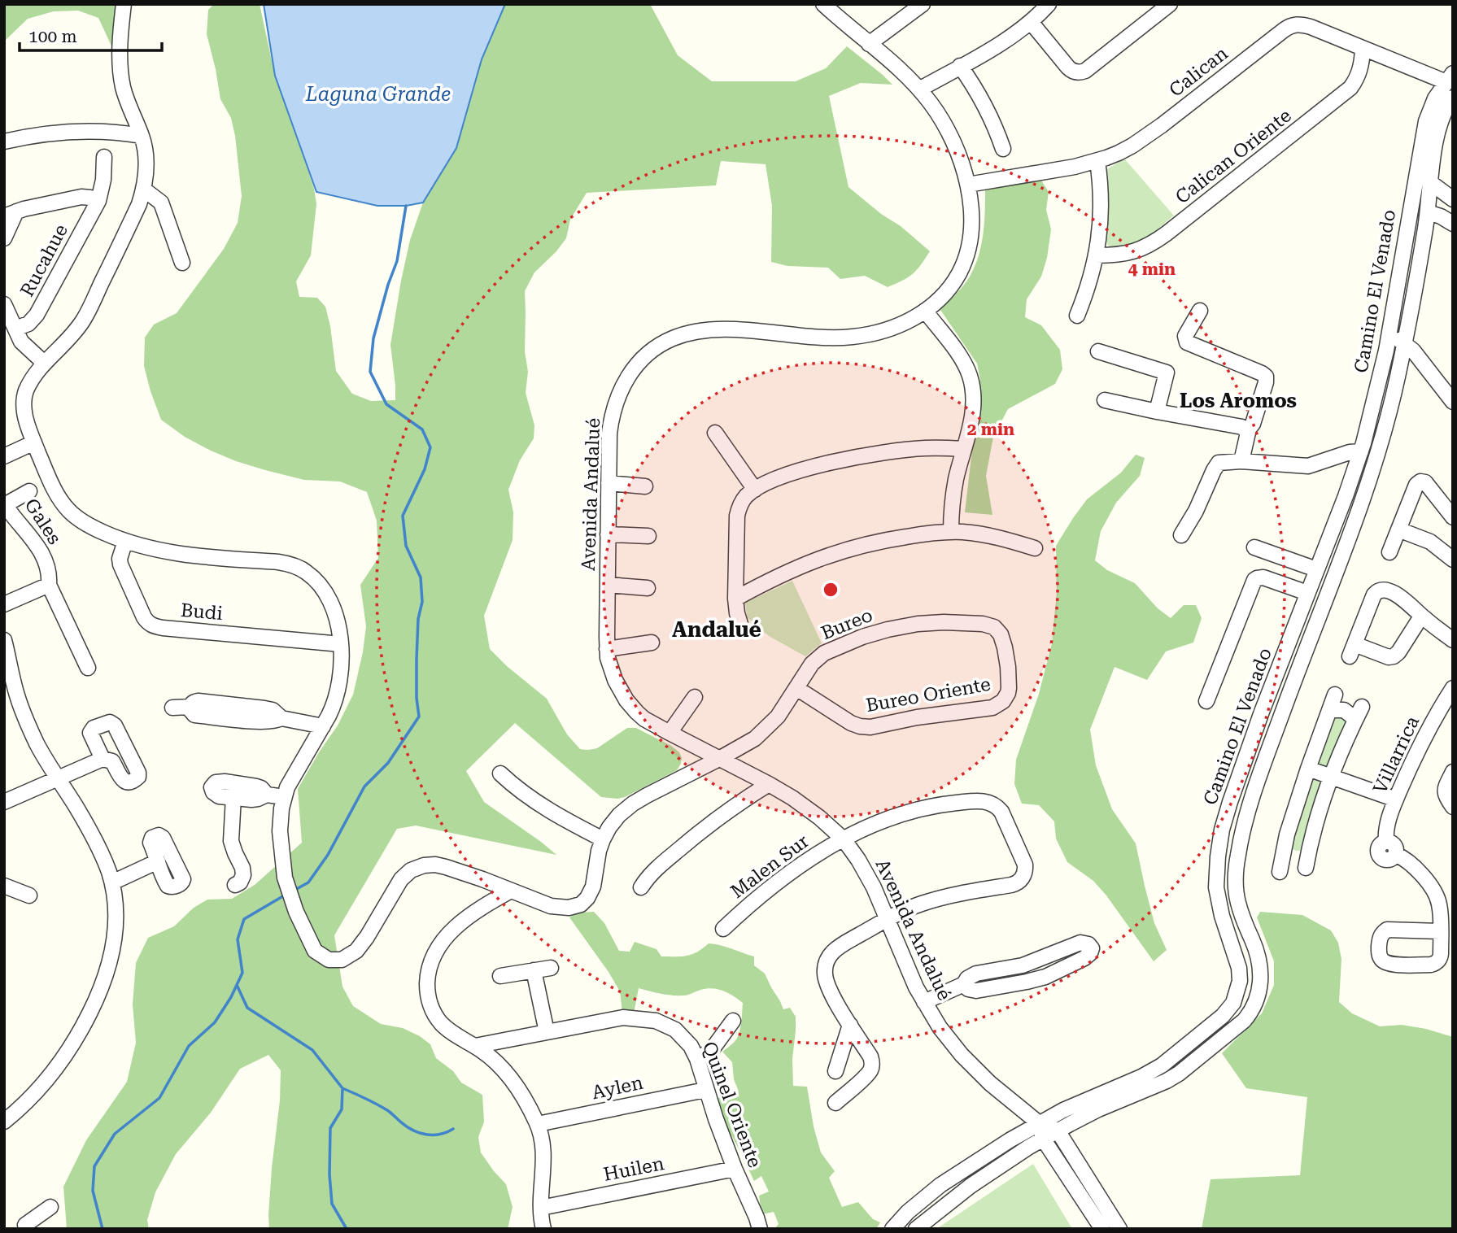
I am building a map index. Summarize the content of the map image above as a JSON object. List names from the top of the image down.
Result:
{
  "streets": {
    "street": [
      "Calican",
      "Calican Oriente",
      "Rucahue",
      "Camino El Venado",
      "Avenida Andalué",
      "Gales",
      "Budi",
      "Bureo",
      "Bureo Oriente",
      "Villarrica",
      "Malen Sur",
      "Aylen",
      "Quinel Oriente",
      "Huilen"
    ]
  },
  "crossings": [
    ["Calican", "Calican Oriente"],
    ["Calican", "Camino El Venado"],
    ["Calican", "Avenida Andalué"],
    ["Camino El Venado", "Avenida Andalué"],
    ["Avenida Andalué", "Bureo"],
    ["Avenida Andalué", "Malen Sur"],
    ["Bureo", "Bureo Oriente"],
    ["Aylen", "Quinel Oriente"],
    ["Quinel Oriente", "Huilen"]
  ],
  "districts": ["Los Aromos", "Andalué"],
  "water": ["Laguna Grande"],
  "scale_bar": "100 m",
  "rings": ["4 min", "2 min"]
}
